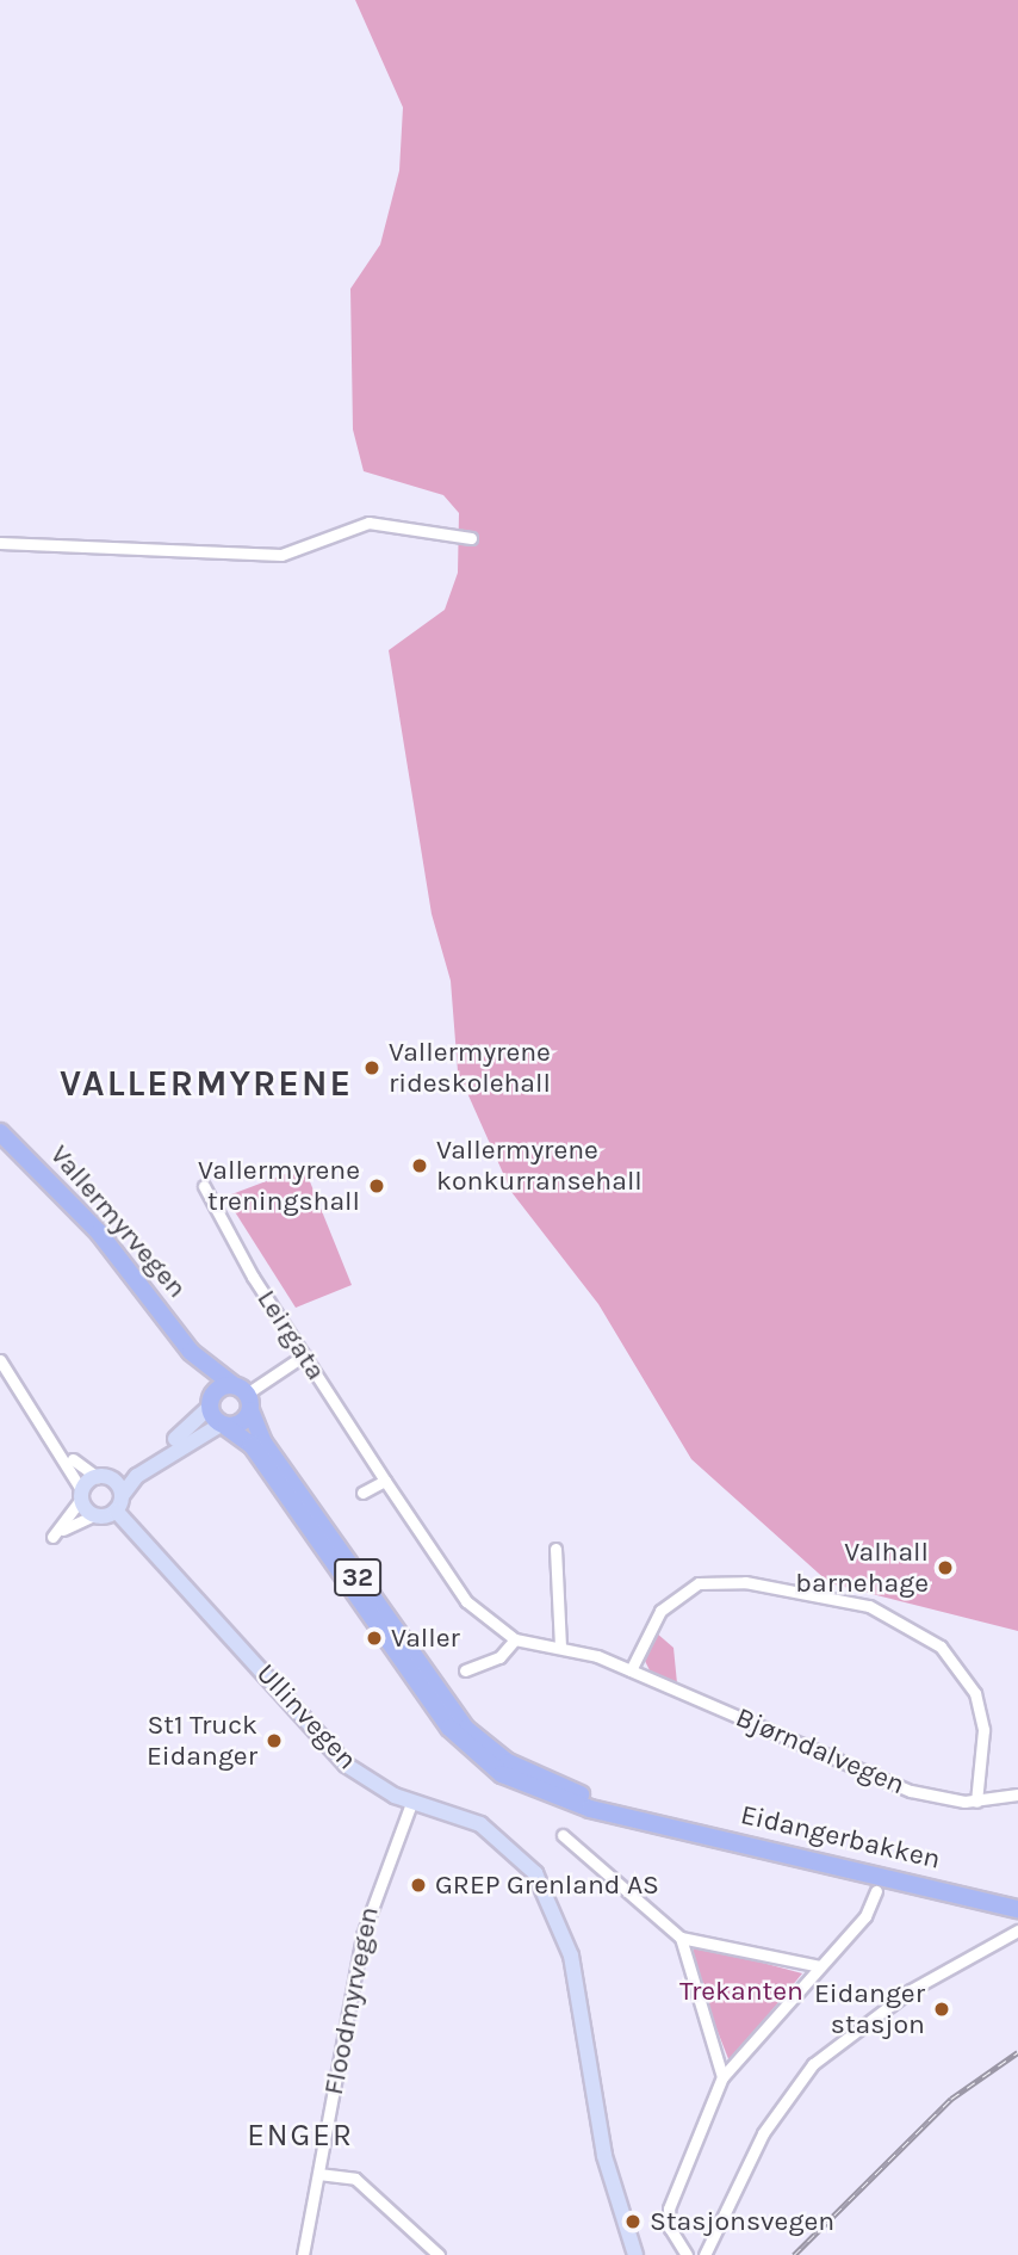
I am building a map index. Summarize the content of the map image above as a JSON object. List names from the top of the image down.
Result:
{
  "streets": {
    "main road": [
      "Vallermyrvegen",
      "32",
      "Ullinvegen",
      "Eidangerbakken"
    ],
    "street": ["Leirgata", "Bjørndalvegen", "Floodmyrvegen"]
  },
  "crossings": [
    ["Vallermyrvegen", "Eidangerbakken"],
    ["Leirgata", "Bjørndalvegen"],
    ["Ullinvegen", "Floodmyrvegen"]
  ],
  "districts": ["VALLERMYRENE", "ENGER"],
  "parks": ["Trekanten"],
  "places": [
    "Vallermyrene rideskolehall",
    "Vallermyrene konkurransehall",
    "Vallermyrene treningshall",
    "Valhall barnehage",
    "Valler",
    "St1 Truck Eidanger",
    "GREP Grenland AS",
    "Eidanger stasjon",
    "Stasjonsvegen"
  ]
}
